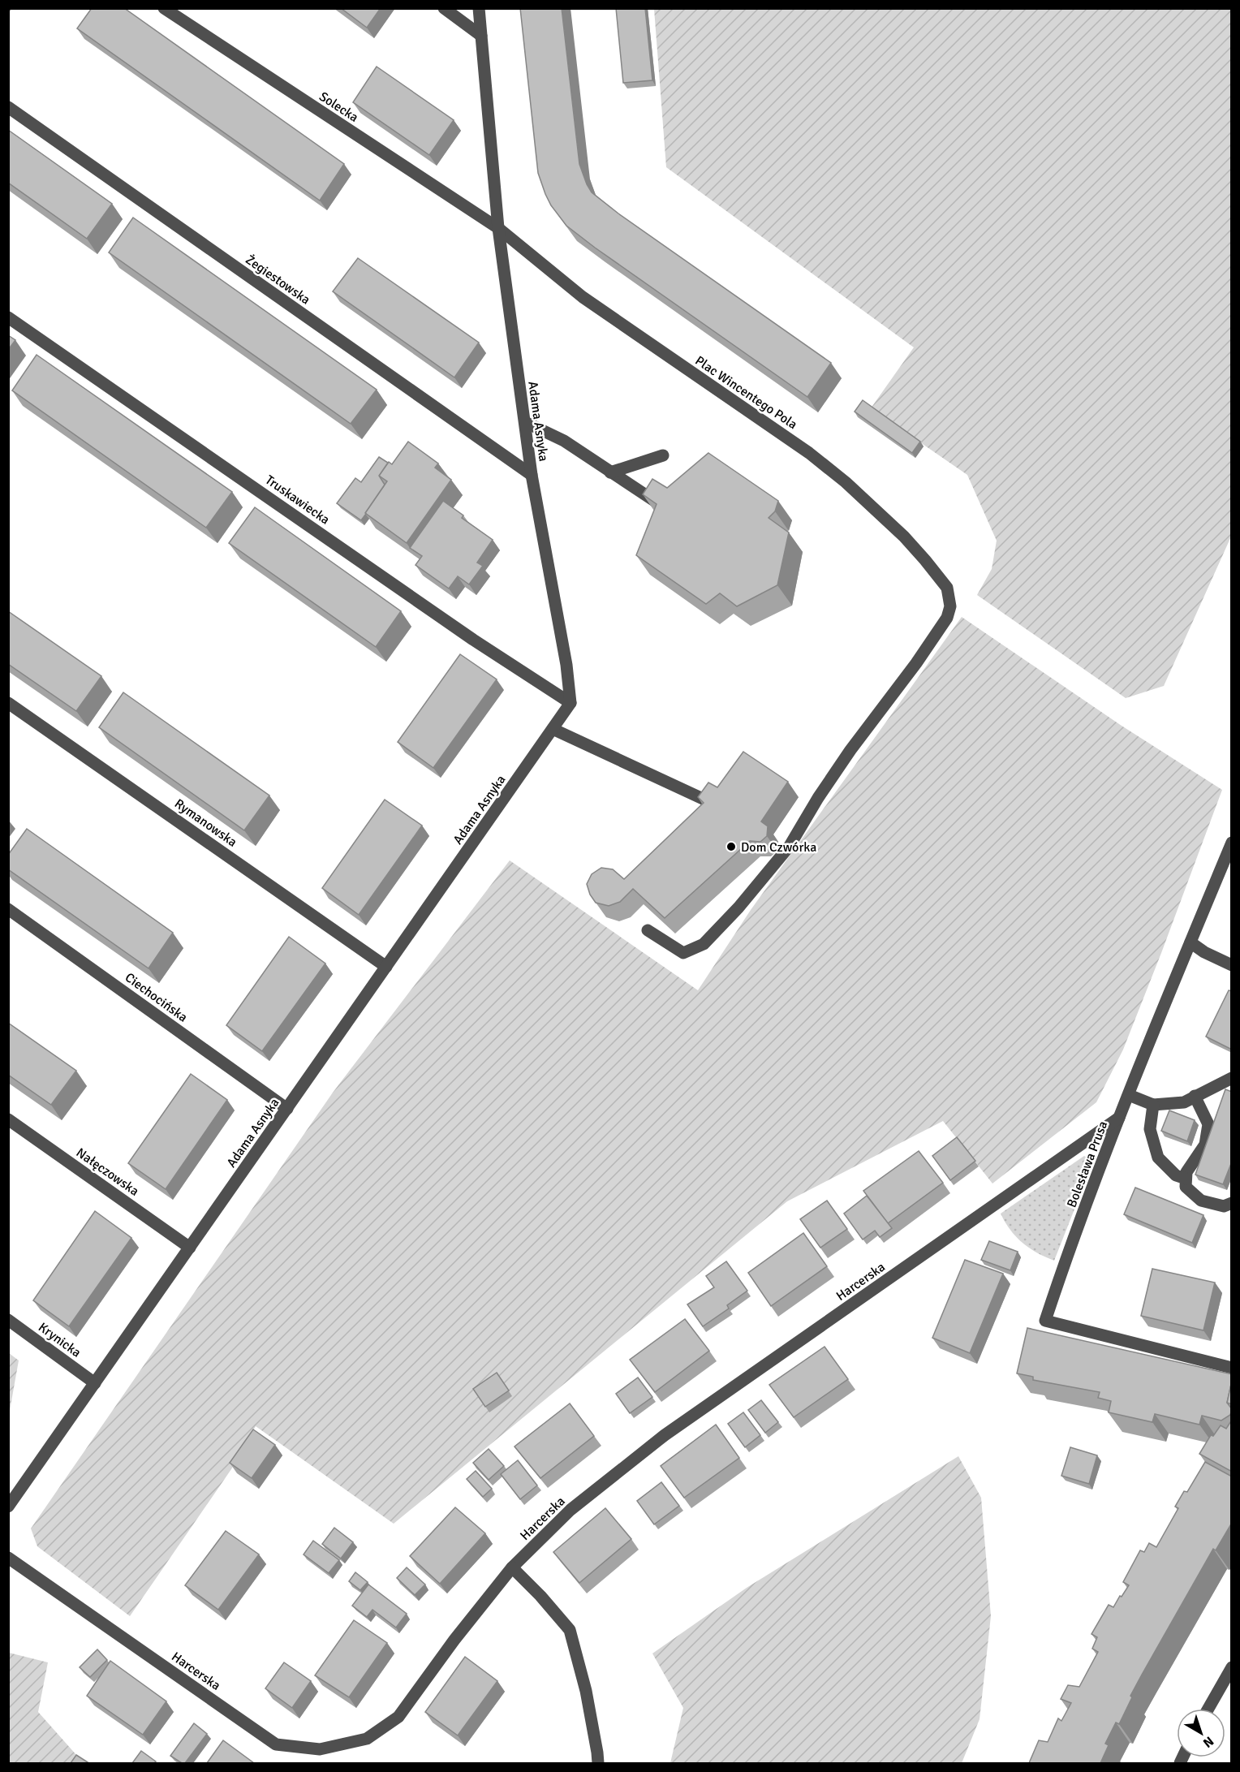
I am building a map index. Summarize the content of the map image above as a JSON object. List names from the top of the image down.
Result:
{
  "streets": {
    "street": [
      "Solecka",
      "Żegiestowska",
      "Plac Wincentego Pola",
      "Adama Asnyka",
      "Truskawiecka",
      "Rymanowska",
      "Ciechocińska",
      "Bolesława Prusa",
      "Nałęczowska",
      "Harcerska",
      "Krynicka"
    ]
  },
  "crossings": [
    ["Solecka", "Plac Wincentego Pola"],
    ["Solecka", "Adama Asnyka"],
    ["Żegiestowska", "Adama Asnyka"],
    ["Plac Wincentego Pola", "Adama Asnyka"],
    ["Adama Asnyka", "Truskawiecka"],
    ["Adama Asnyka", "Rymanowska"],
    ["Adama Asnyka", "Ciechocińska"],
    ["Adama Asnyka", "Nałęczowska"],
    ["Adama Asnyka", "Krynicka"],
    ["Bolesława Prusa", "Harcerska"]
  ],
  "places": ["Dom Czwórka"],
  "north": "bottom right"
}
